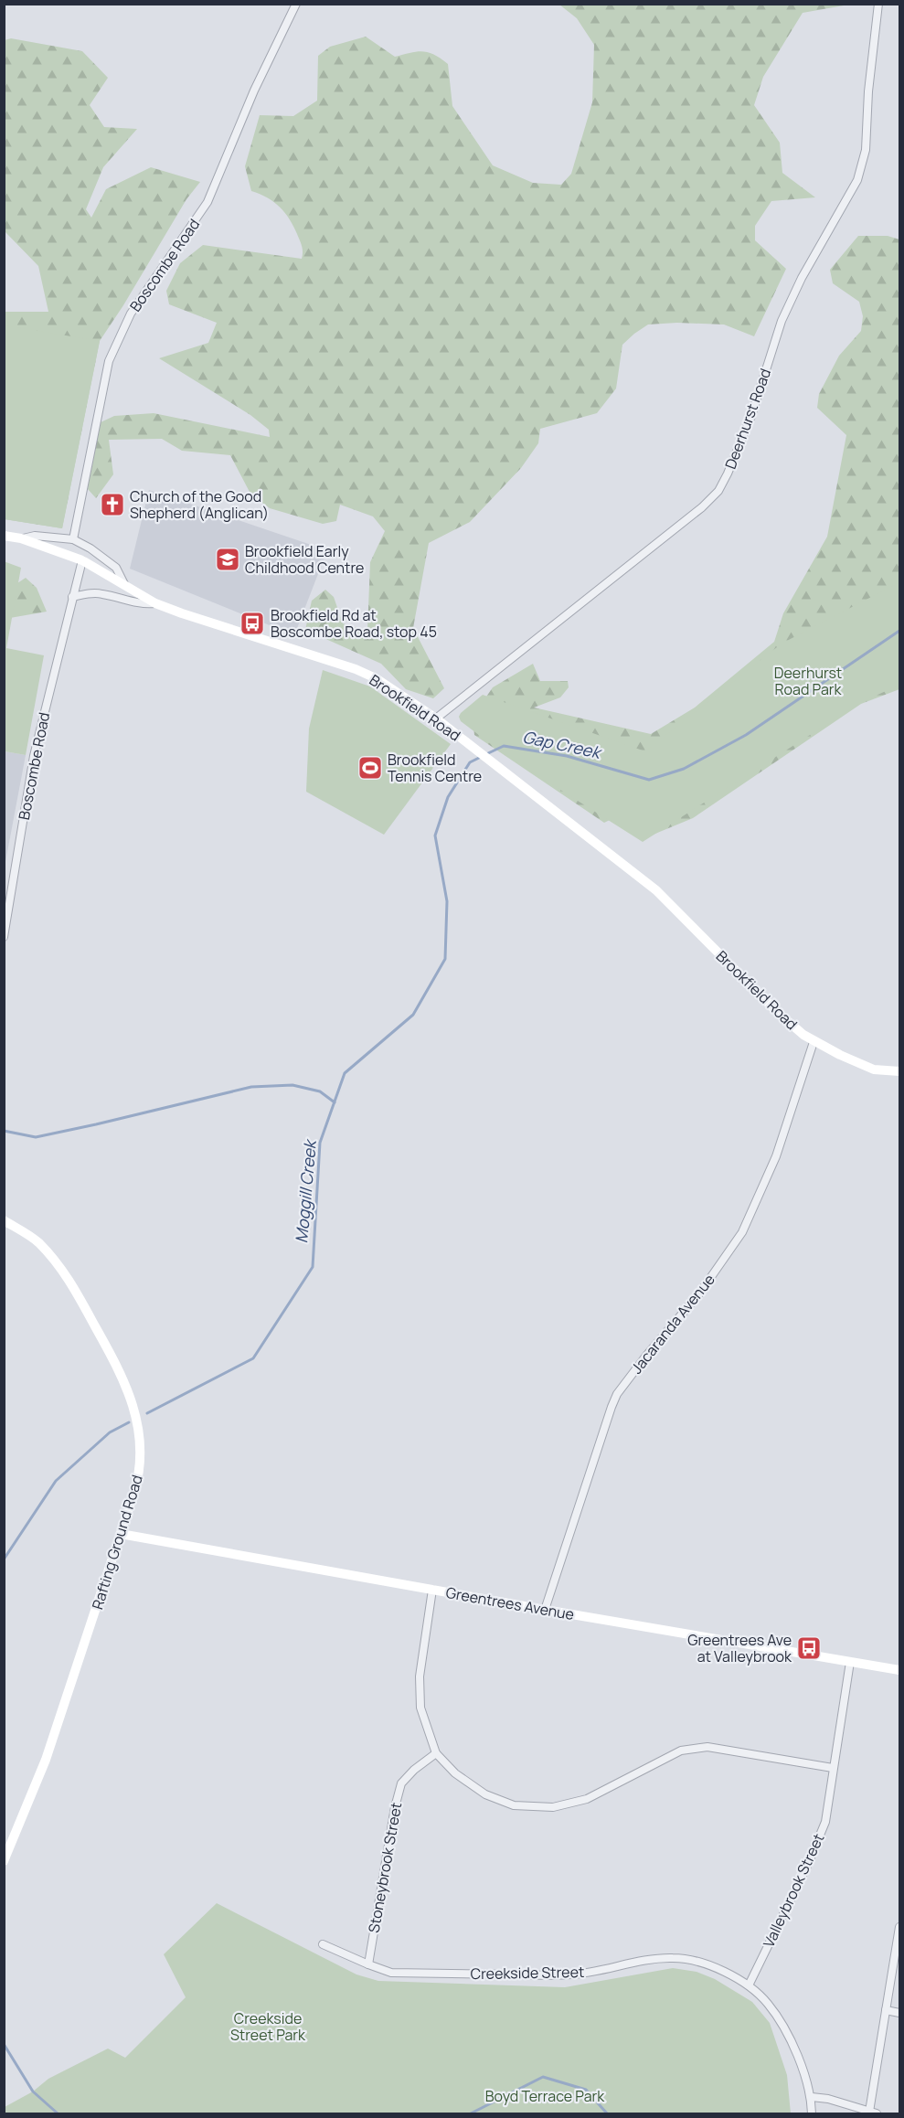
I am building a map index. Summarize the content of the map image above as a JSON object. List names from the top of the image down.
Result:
{
  "streets": {
    "main road": ["Brookfield Road", "Rafting Ground Road", "Greentrees Avenue"],
    "street": [
      "Boscombe Road",
      "Deerhurst Road",
      "Jacaranda Avenue",
      "Stoneybrook Street",
      "Valleybrook Street",
      "Creekside Street"
    ]
  },
  "crossings": [
    ["Boscombe Road", "Brookfield Road"],
    ["Deerhurst Road", "Brookfield Road"],
    ["Brookfield Road", "Jacaranda Avenue"],
    ["Jacaranda Avenue", "Greentrees Avenue"],
    ["Rafting Ground Road", "Greentrees Avenue"],
    ["Greentrees Avenue", "Valleybrook Street"],
    ["Stoneybrook Street", "Creekside Street"],
    ["Valleybrook Street", "Creekside Street"]
  ],
  "water": ["Gap Creek", "Moggill Creek"],
  "parks": ["Deerhurst Road Park", "Creekside Street Park", "Boyd Terrace Park"],
  "places": {
    "church": ["Church of the Good Shepherd (Anglican)"],
    "school or university": ["Brookfield Early Childhood Centre"],
    "bus stop": ["Brookfield Rd at Boscombe Road, stop 45", "Greentrees Ave at Valleybrook"],
    "sports": ["Brookfield Tennis Centre"]
  }
}
